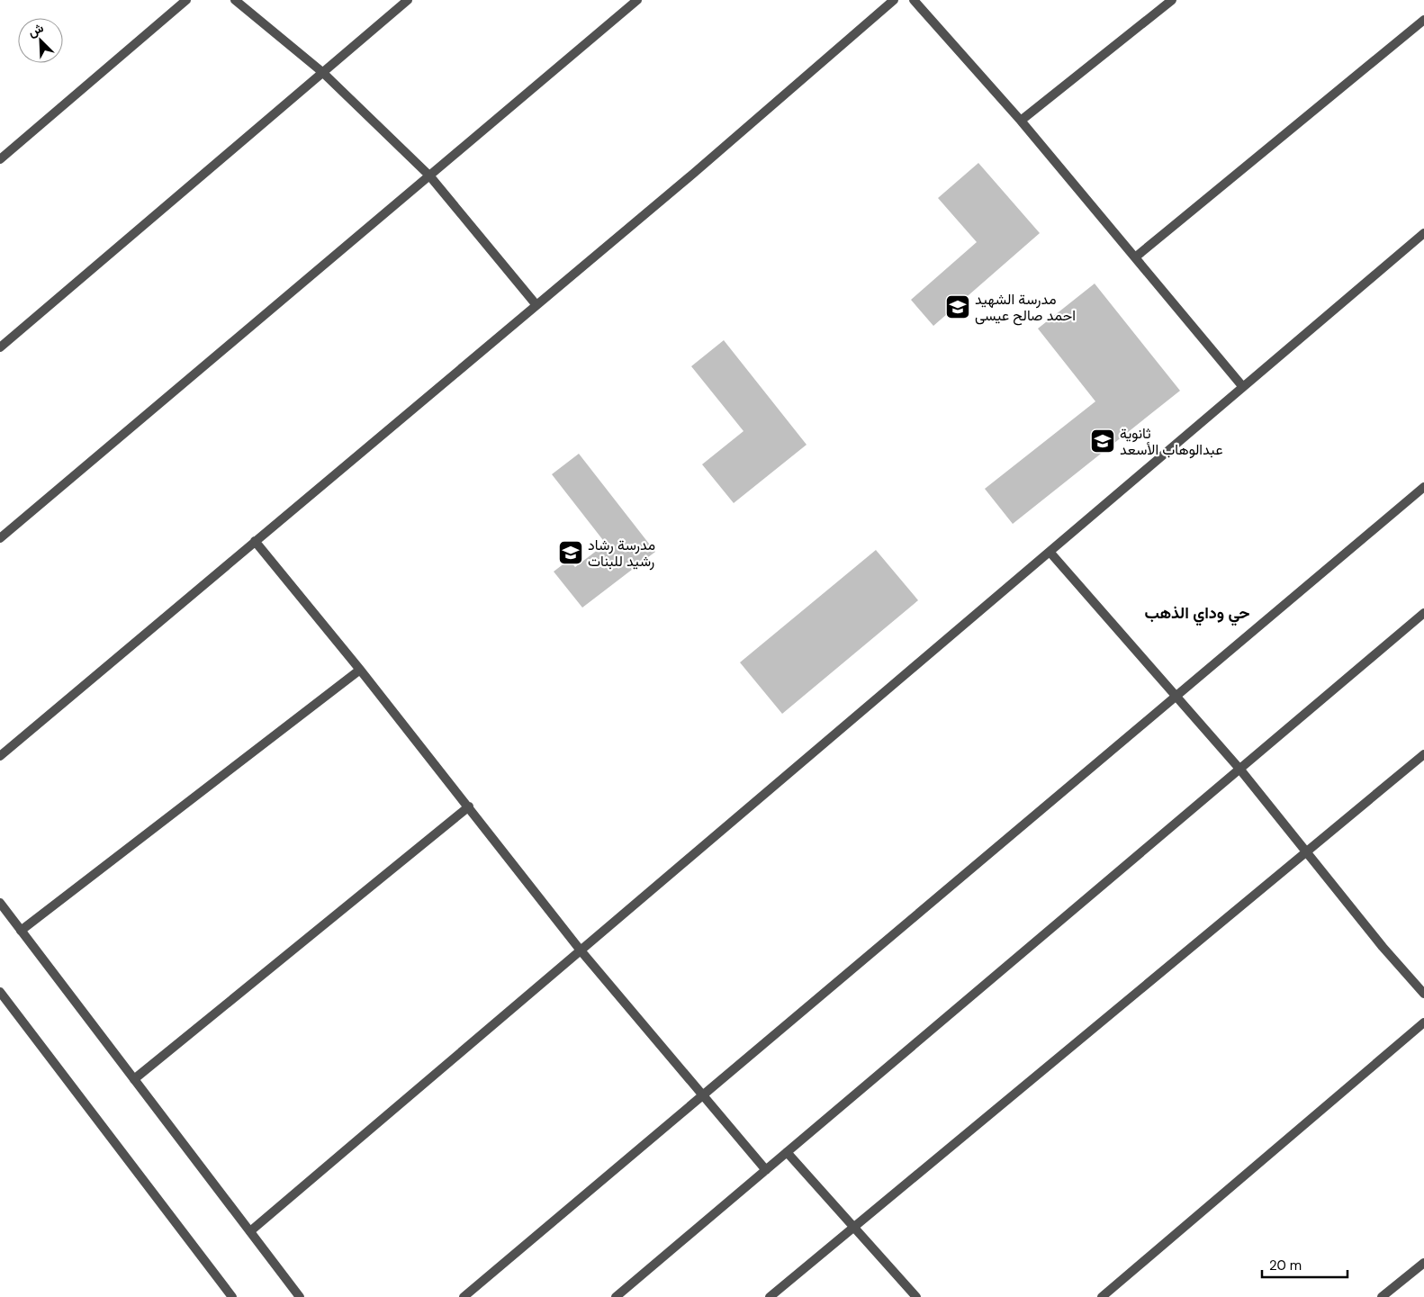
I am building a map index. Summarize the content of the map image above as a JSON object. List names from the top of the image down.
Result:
{
  "districts": ["حي وداي الذهب"],
  "places": {
    "school or university": ["مدرسة الشهيد احمد صالح عيسى", "ثانوية عبدالوهاب الأسعد", "مدرسة رشاد رشيد للبنات"]
  },
  "scale_bar": "20 m",
  "north": "top left"
}
